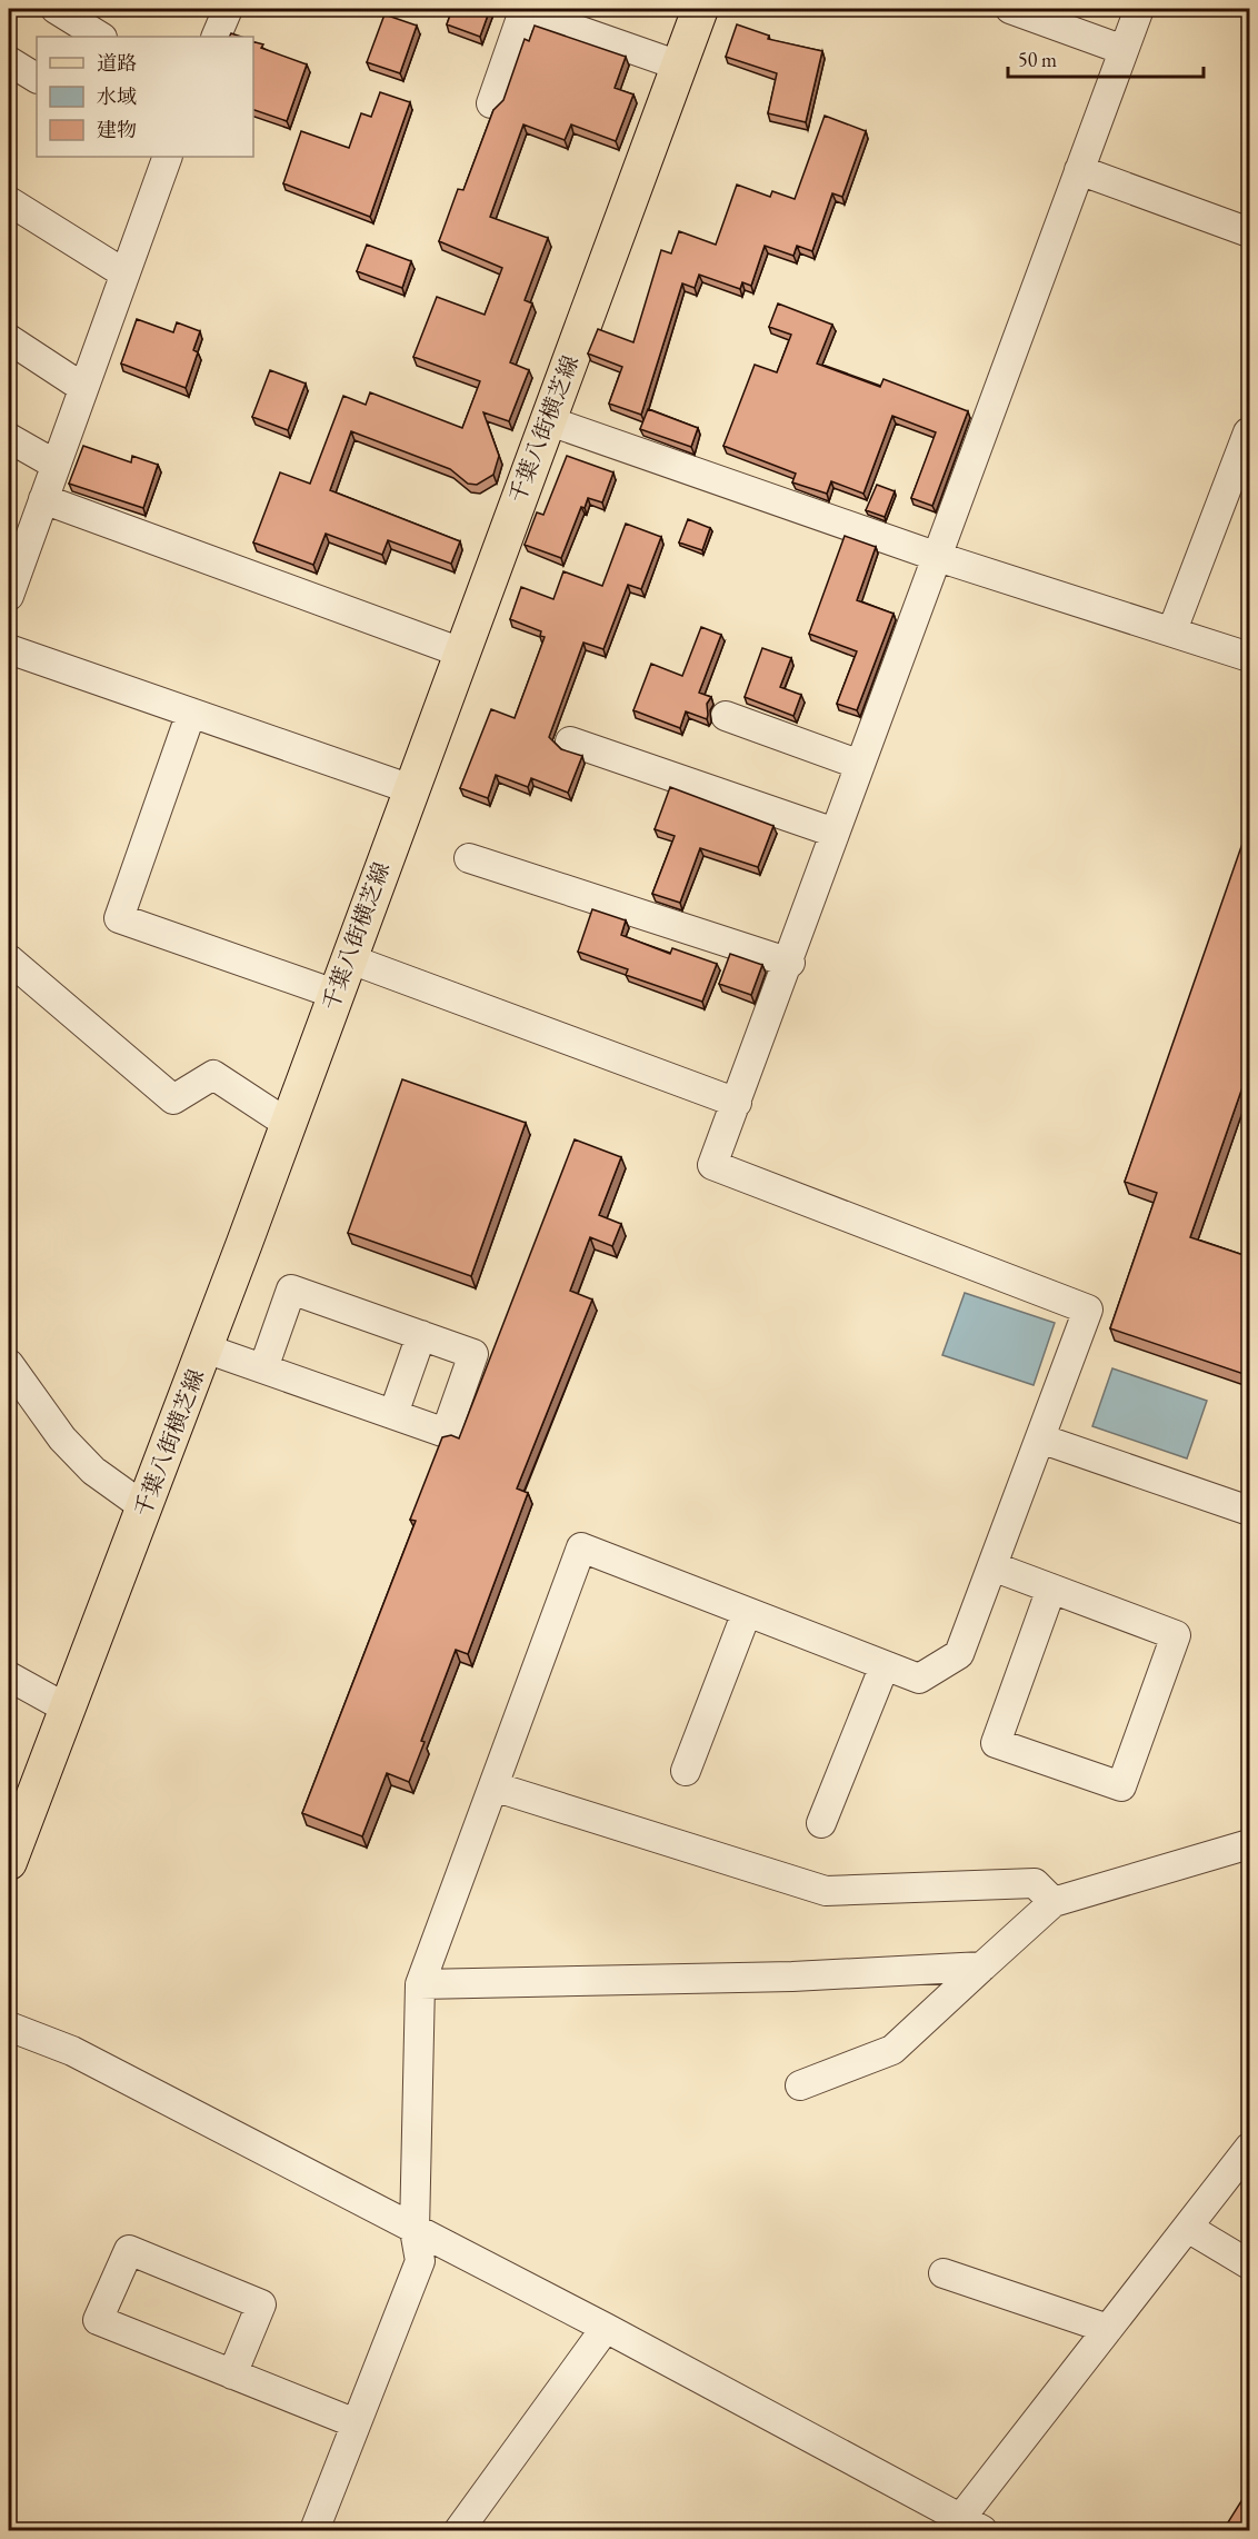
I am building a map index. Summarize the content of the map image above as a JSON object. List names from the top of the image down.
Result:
{
  "streets": {
    "main road": ["千葉八街横芝線"]
  },
  "legend": ["道路", "水域", "建物"],
  "scale_bar": "50 m"
}
